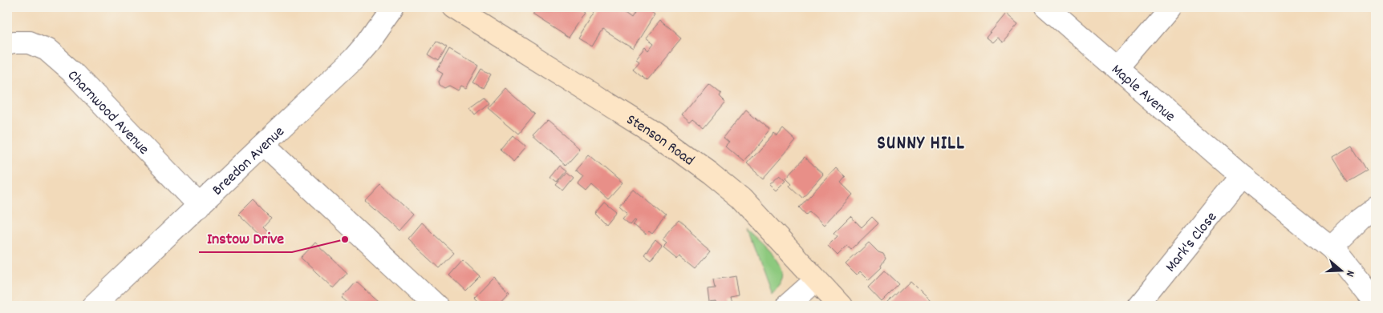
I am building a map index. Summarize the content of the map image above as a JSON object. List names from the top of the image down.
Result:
{
  "streets": {
    "street": [
      "Maple Avenue",
      "Charnwood Avenue",
      "Stenson Road",
      "Breedon Avenue",
      "Mark's Close"
    ]
  },
  "crossings": [
    ["Maple Avenue", "Mark's Close"],
    ["Charnwood Avenue", "Breedon Avenue"]
  ],
  "districts": ["SUNNY HILL"],
  "places": ["Instow Drive"],
  "north": "right"
}
